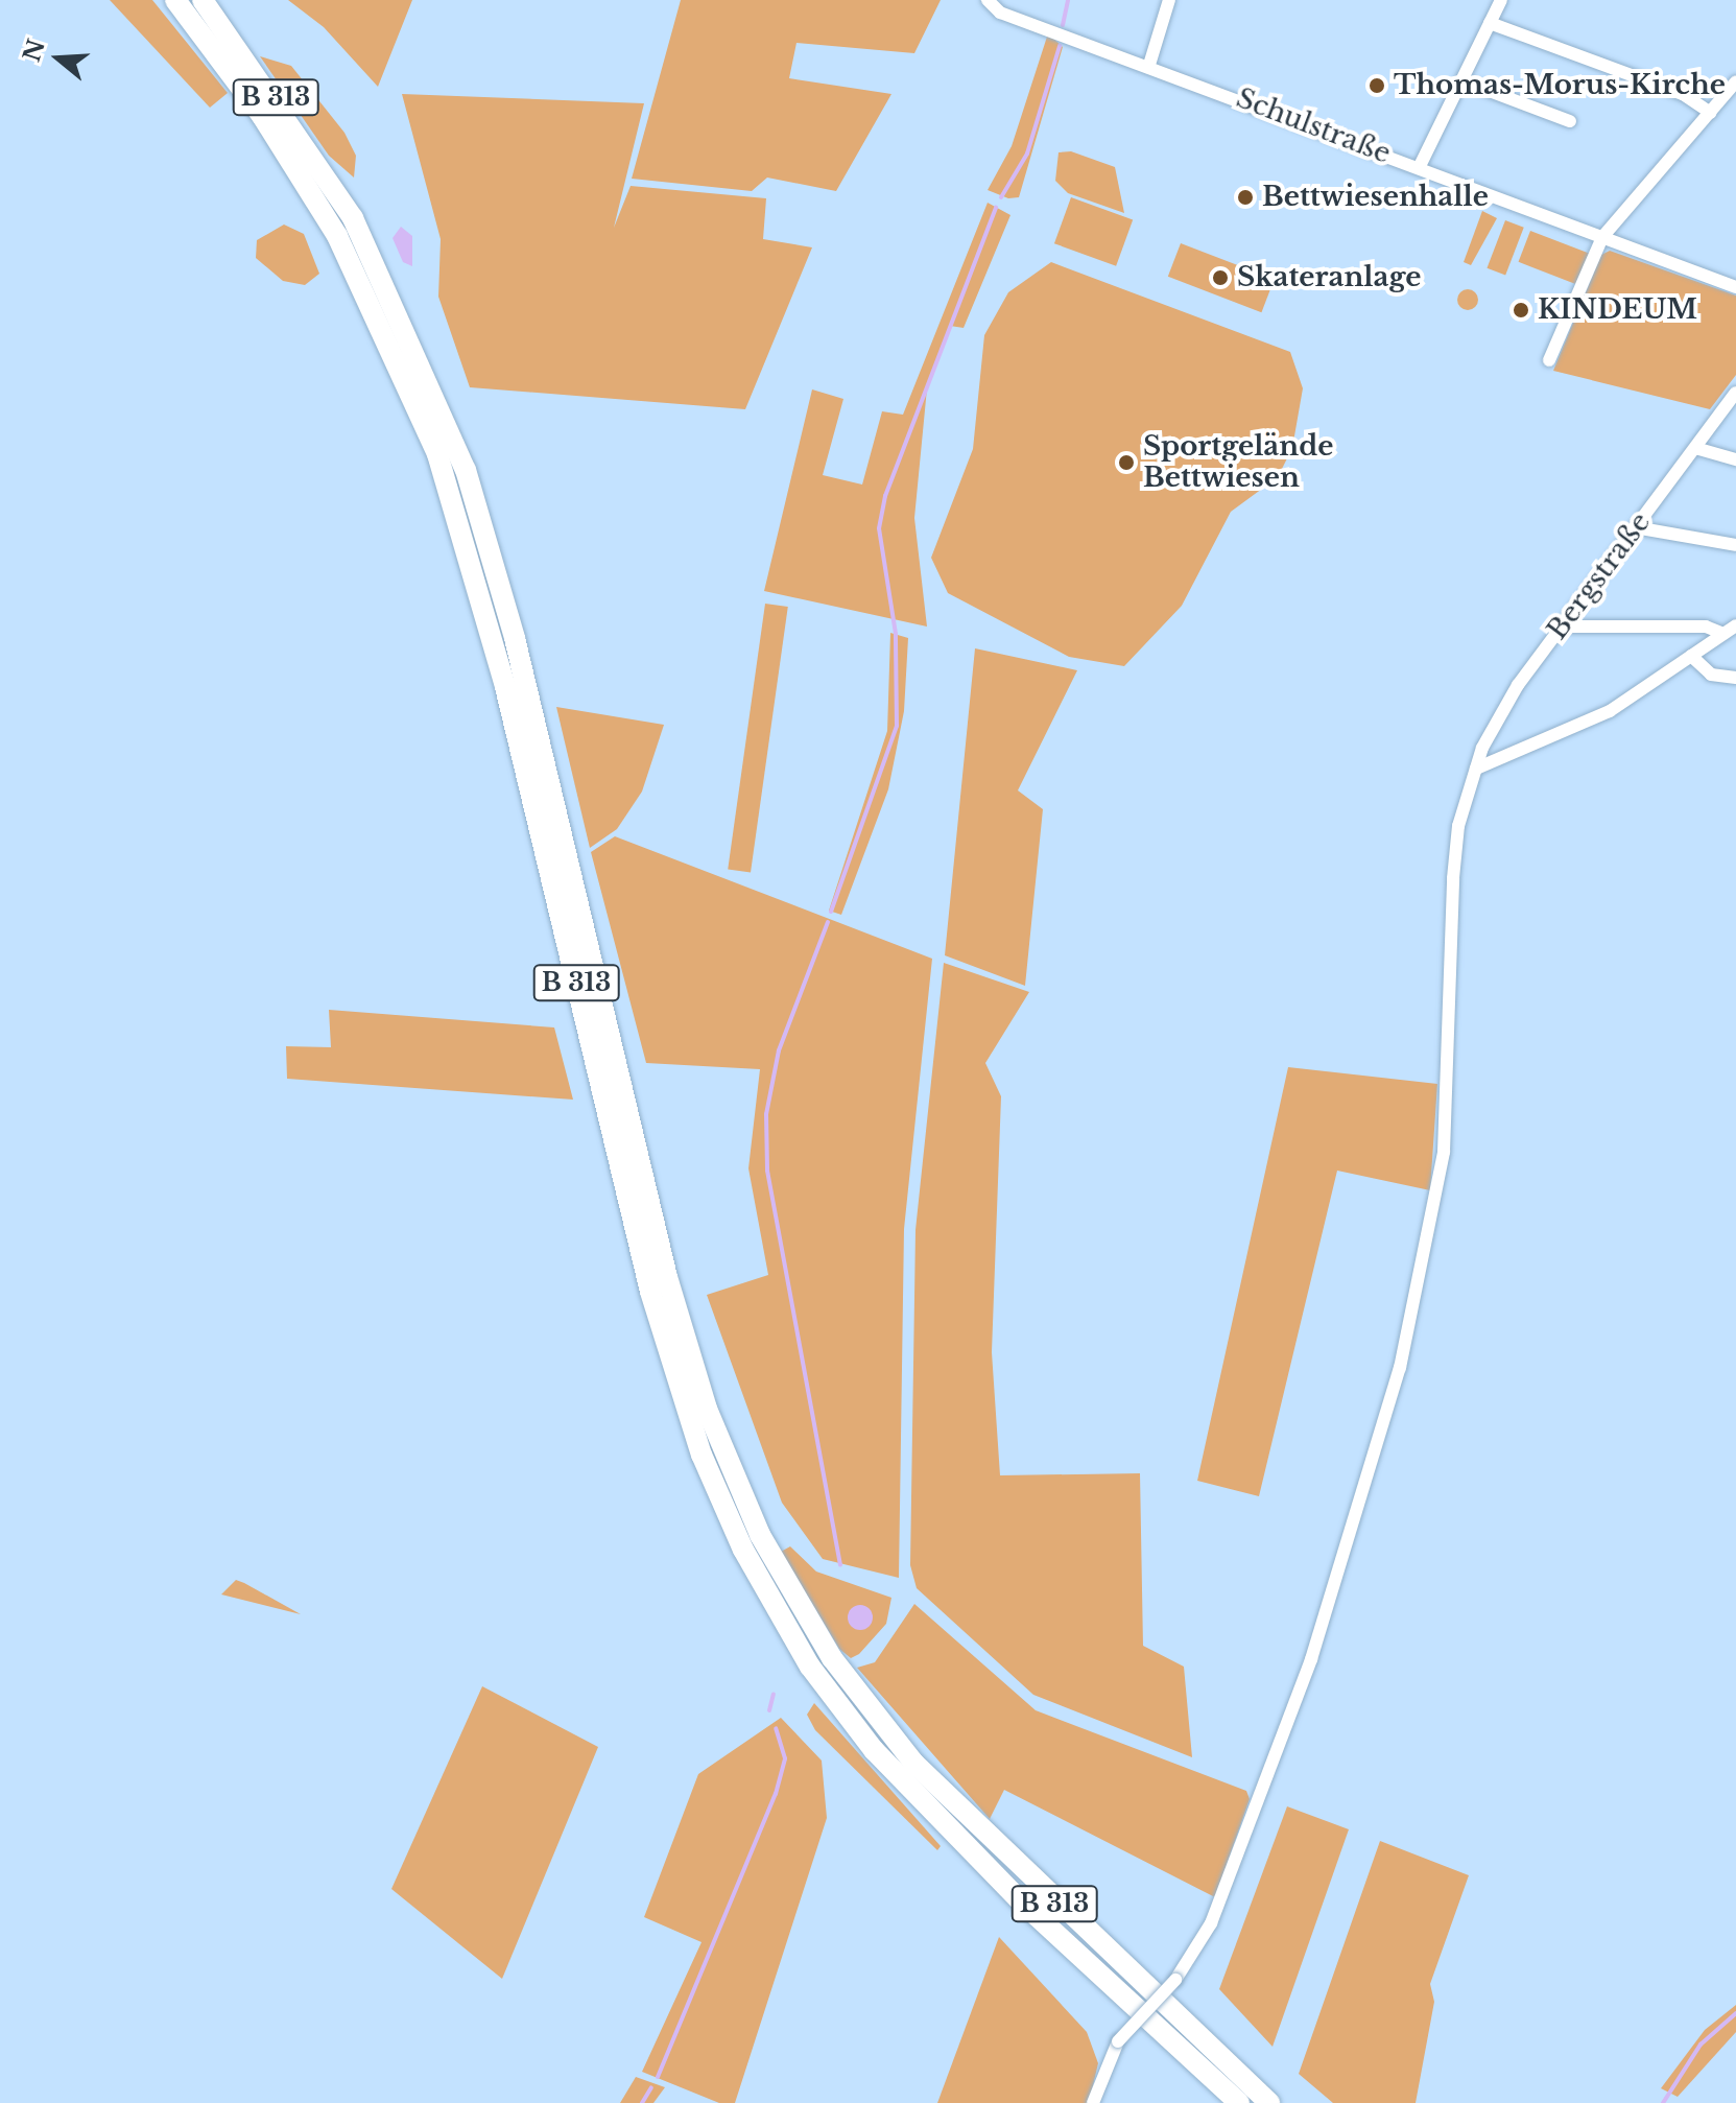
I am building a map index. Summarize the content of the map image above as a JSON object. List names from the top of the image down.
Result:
{
  "streets": {
    "highway": ["B 313"],
    "street": ["Schulstraße", "Bergstraße"]
  },
  "places": [
    "Thomas-Morus-Kirche",
    "Bettwiesenhalle",
    "Skateranlage",
    "KINDEUM",
    "Sportgelände Bettwiesen"
  ],
  "north": "left"
}
